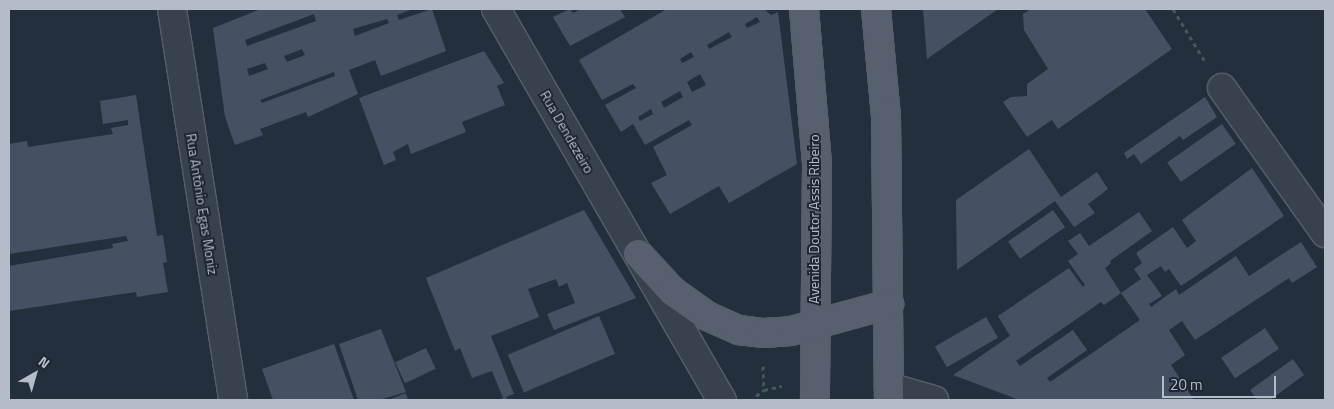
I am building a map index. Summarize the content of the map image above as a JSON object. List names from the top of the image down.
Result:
{
  "streets": {
    "main road": ["Avenida Doutor Assis Ribeiro"],
    "street": ["Rua Dendezeiro", "Rua Antônio Egas Moniz"]
  },
  "scale_bar": "20 m",
  "north": "top right"
}
